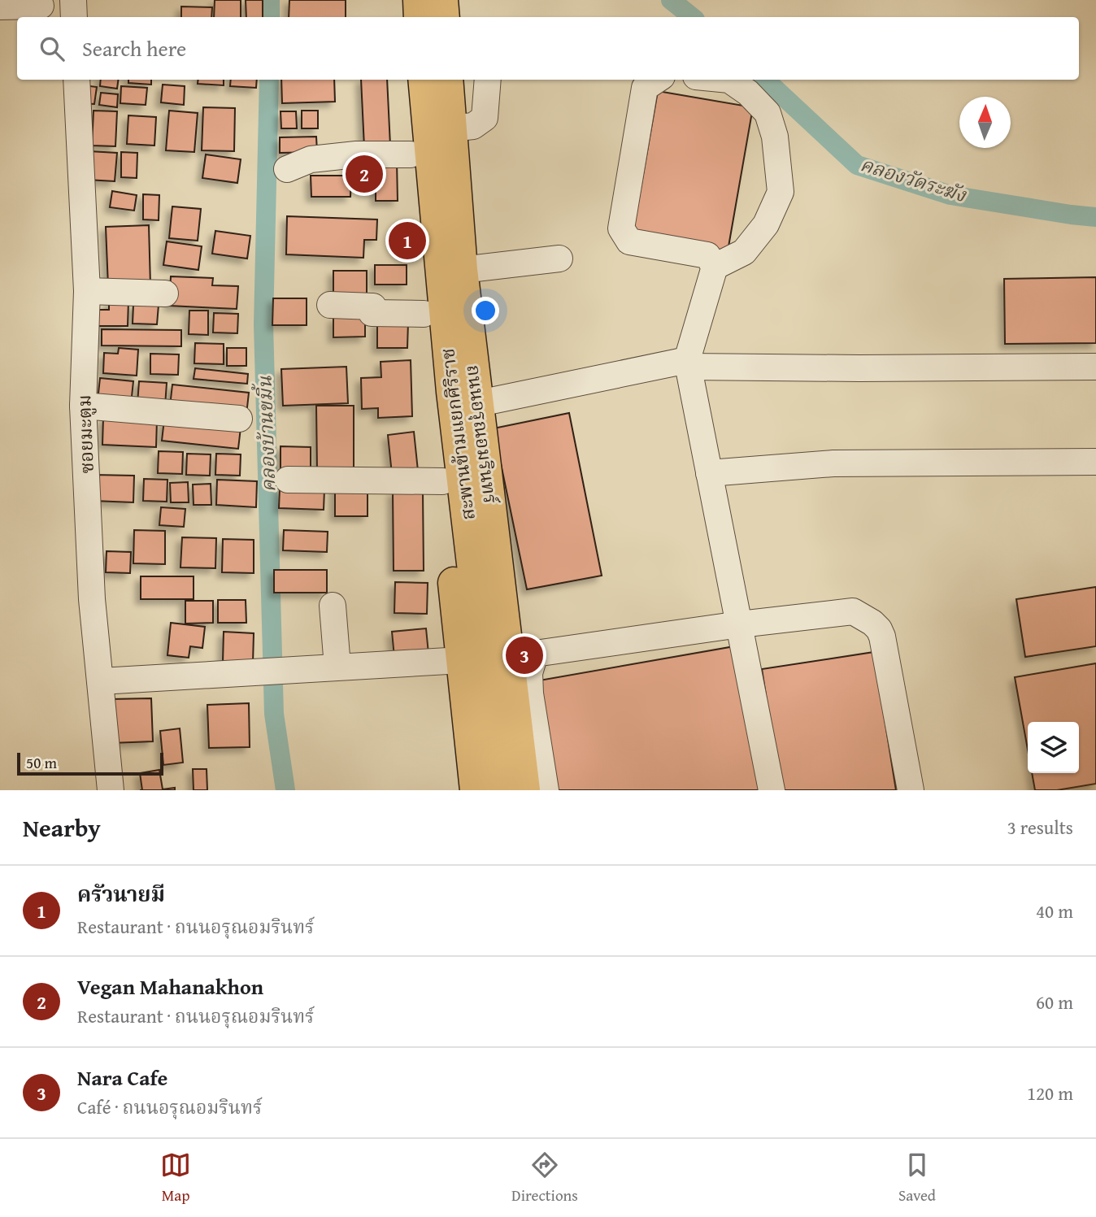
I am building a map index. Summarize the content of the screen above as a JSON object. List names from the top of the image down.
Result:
{
  "streets": {
    "main road": ["สะพานข้ามแยกศิริราช", "ถนนอรุณอมรินทร์"],
    "street": ["ซอยมะตูม"]
  },
  "water": ["คลองวัดระฆัง", "คลองบ้านขมิ้น"],
  "scale_bar": "50 m",
  "north": "top",
  "page": {
    "search": "Search here",
    "pins": ["2", "1", "3"],
    "scale": "50 m",
    "heading": ["Nearby", "3 results"],
    "list": [
      {
        "mark": "1",
        "name": "ครัวนายมี",
        "note": "Restaurant · ถนนอรุณอมรินทร์",
        "value": "40 m"
      },
      {
        "mark": "2",
        "name": "Vegan Mahanakhon",
        "note": "Restaurant · ถนนอรุณอมรินทร์",
        "value": "60 m"
      },
      {
        "mark": "3",
        "name": "Nara Cafe",
        "note": "Café · ถนนอรุณอมรินทร์",
        "value": "120 m"
      }
    ],
    "nav": ["Map", "Directions", "Saved"]
  }
}
